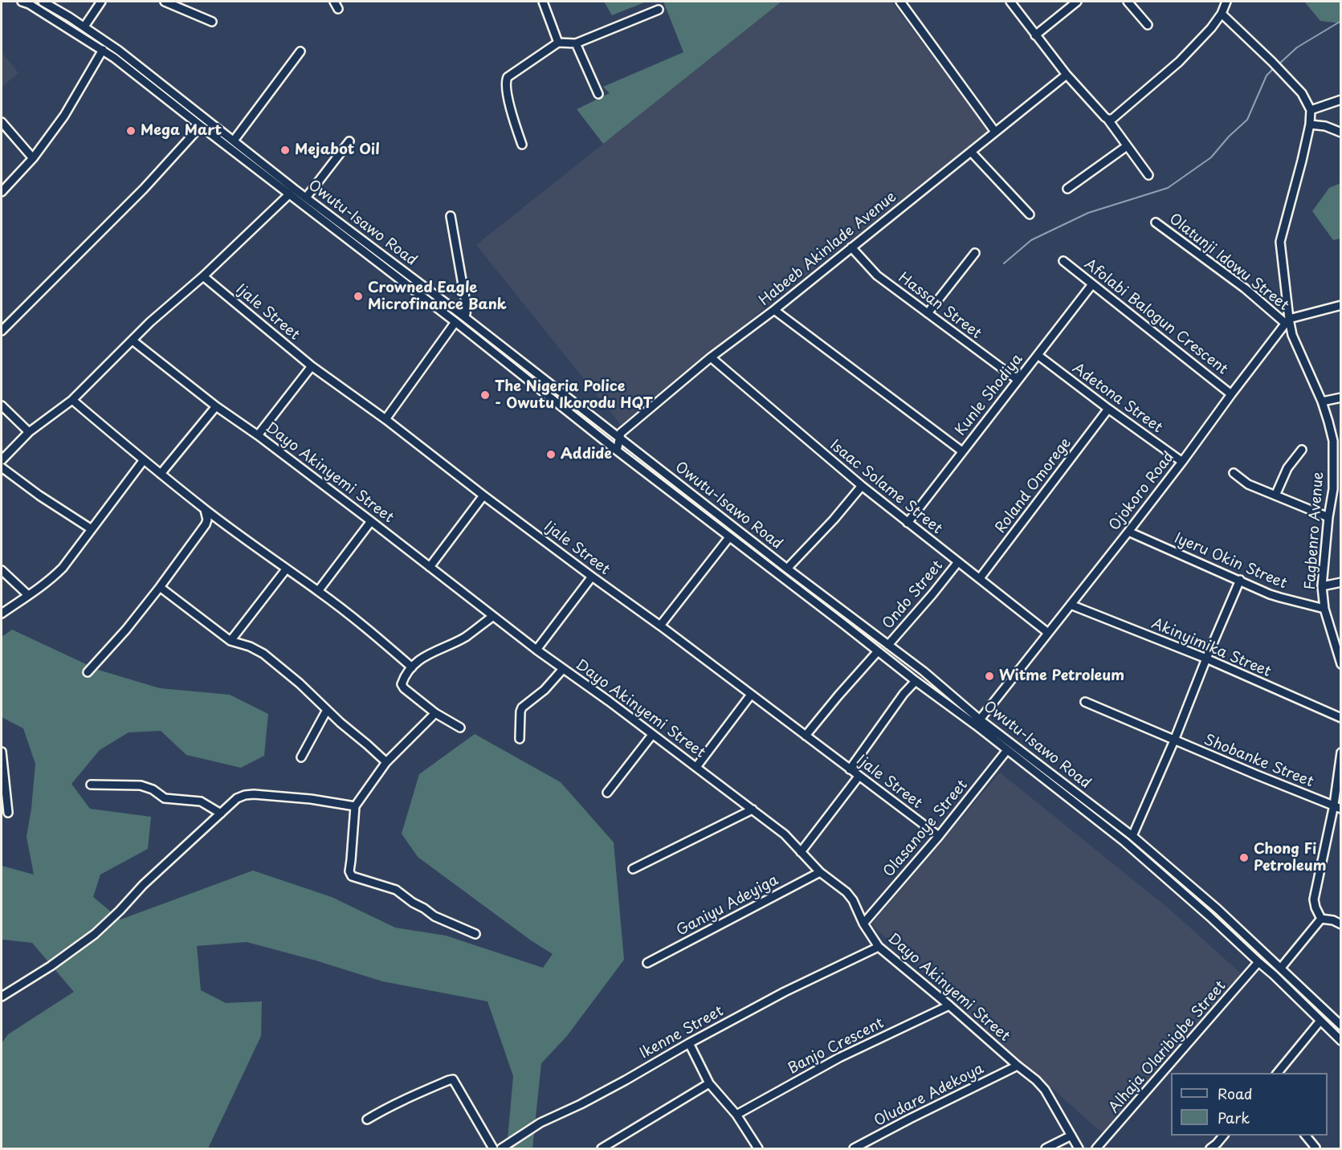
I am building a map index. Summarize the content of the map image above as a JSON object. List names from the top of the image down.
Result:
{
  "streets": {
    "street": [
      "Owutu-Isawo Road",
      "Habeeb Akinlade Avenue",
      "Olatunji Idowu Street",
      "Hassan Street",
      "Ijale Street",
      "Afolabi Balogun Crescent",
      "Kunle Shodiya",
      "Adetona Street",
      "Dayo Akinyemi Street",
      "Roland Omorege",
      "Isaac Solame Street",
      "Ojokoro Road",
      "Fagbenro Avenue",
      "Iyeru Okin Street",
      "Ondo Street",
      "Akinyimika Street",
      "Shobanke Street",
      "Olasanoye Street",
      "Ganiyu Adeyiga",
      "Ikenne Street",
      "Banjo Crescent",
      "Alhaja Olaribigbe Street",
      "Oludare Adekoya"
    ]
  },
  "crossings": [
    ["Owutu-Isawo Road", "Habeeb Akinlade Avenue"],
    ["Owutu-Isawo Road", "Ojokoro Road"],
    ["Owutu-Isawo Road", "Ondo Street"],
    ["Owutu-Isawo Road", "Olasanoye Street"],
    ["Owutu-Isawo Road", "Alhaja Olaribigbe Street"],
    ["Habeeb Akinlade Avenue", "Hassan Street"],
    ["Habeeb Akinlade Avenue", "Isaac Solame Street"],
    ["Olatunji Idowu Street", "Ojokoro Road"],
    ["Olatunji Idowu Street", "Fagbenro Avenue"],
    ["Hassan Street", "Kunle Shodiya"],
    ["Ijale Street", "Olasanoye Street"],
    ["Afolabi Balogun Crescent", "Kunle Shodiya"],
    ["Afolabi Balogun Crescent", "Ojokoro Road"],
    ["Kunle Shodiya", "Adetona Street"],
    ["Kunle Shodiya", "Isaac Solame Street"],
    ["Adetona Street", "Roland Omorege"],
    ["Adetona Street", "Ojokoro Road"],
    ["Dayo Akinyemi Street", "Olasanoye Street"],
    ["Dayo Akinyemi Street", "Ganiyu Adeyiga"],
    ["Dayo Akinyemi Street", "Ikenne Street"],
    ["Dayo Akinyemi Street", "Banjo Crescent"],
    ["Dayo Akinyemi Street", "Oludare Adekoya"],
    ["Roland Omorege", "Isaac Solame Street"],
    ["Isaac Solame Street", "Ojokoro Road"],
    ["Isaac Solame Street", "Ondo Street"],
    ["Ojokoro Road", "Fagbenro Avenue"],
    ["Ojokoro Road", "Iyeru Okin Street"],
    ["Ojokoro Road", "Akinyimika Street"],
    ["Fagbenro Avenue", "Iyeru Okin Street"]
  ],
  "places": [
    "Mega Mart",
    "Mejabot Oil",
    "Crowned Eagle Microfinance Bank",
    "The Nigeria Police - Owutu Ikorodu HQT",
    "Addide",
    "Witme Petroleum",
    "Chong Fi Petroleum"
  ],
  "legend": ["Road", "Park"]
}
